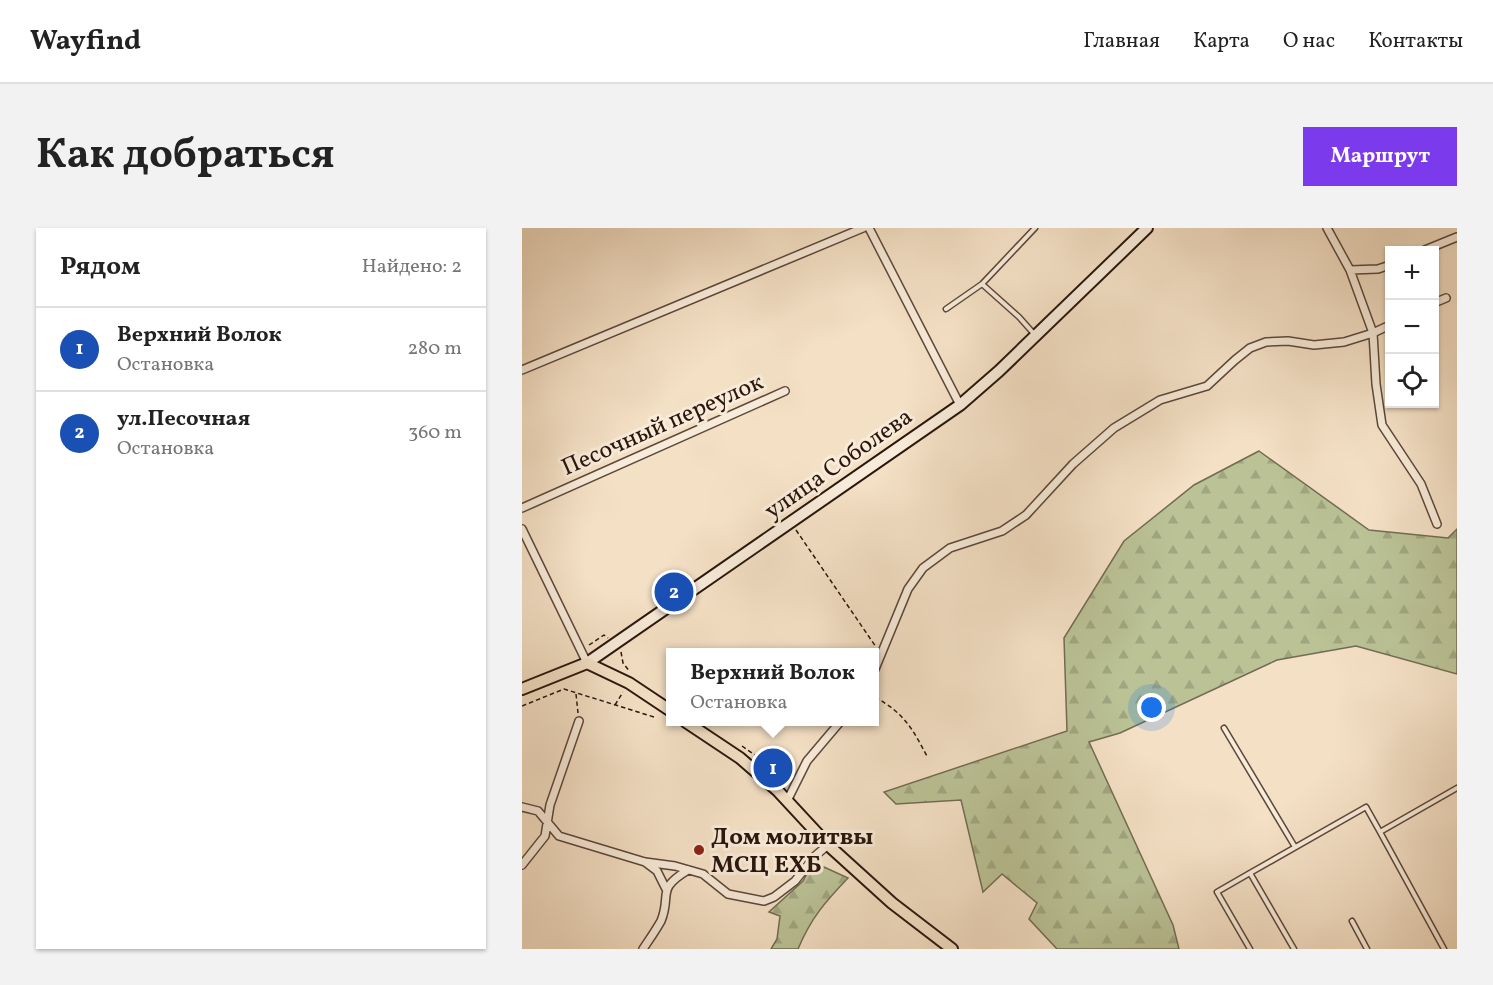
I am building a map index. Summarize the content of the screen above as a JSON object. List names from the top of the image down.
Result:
{
  "streets": {
    "main road": ["улица Соболева"],
    "street": ["Песочный переулок"]
  },
  "places": ["Дом молитвы МСЦ ЕХБ"],
  "page": {
    "header": "Wayfind",
    "nav": [
      "Главная",
      "Карта",
      "О нас",
      "Контакты"
    ],
    "title": "Как добраться",
    "buttons": "Маршрут",
    "heading": ["Рядом", "Найдено: 2"],
    "map_buttons": ["+", "−"],
    "list": [
      {
        "mark": "1",
        "name": "Верхний Волок",
        "note": "Остановка",
        "value": "280 m"
      },
      {
        "mark": "2",
        "name": "ул.Песочная",
        "note": "Остановка",
        "value": "360 m"
      }
    ],
    "pins": ["2", "1"],
    "popup": ["Верхний Волок", "Остановка"]
  }
}
